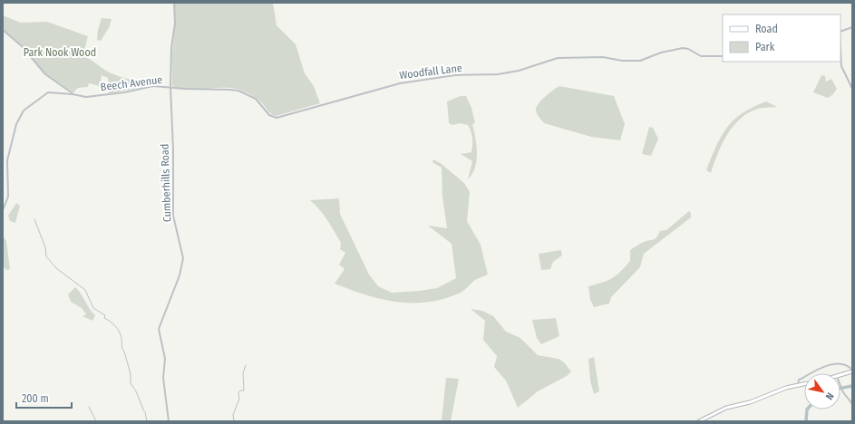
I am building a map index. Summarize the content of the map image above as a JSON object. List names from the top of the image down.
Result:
{
  "streets": {
    "street": ["Woodfall Lane", "Beech Avenue", "Cumberhills Road"]
  },
  "crossings": [
    ["Woodfall Lane", "Beech Avenue"],
    ["Woodfall Lane", "Cumberhills Road"],
    ["Beech Avenue", "Cumberhills Road"]
  ],
  "parks": ["Park Nook Wood"],
  "legend": ["Road", "Park"],
  "scale_bar": "200 m",
  "north": "bottom right"
}
